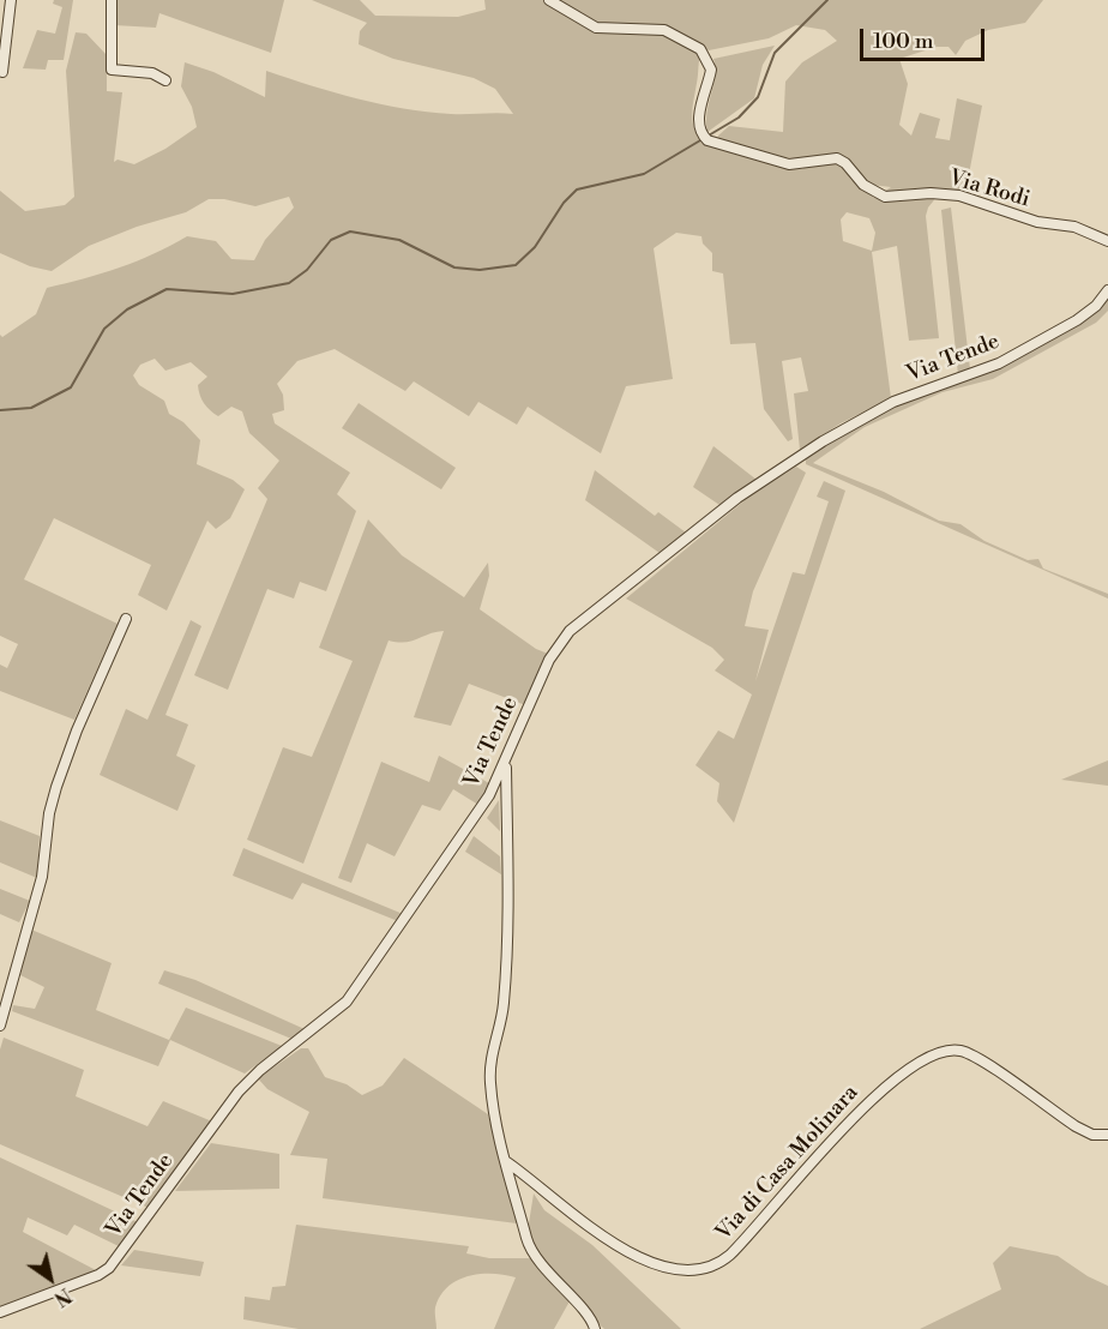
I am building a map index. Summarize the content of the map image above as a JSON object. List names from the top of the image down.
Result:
{
  "streets": {
    "street": ["Via Rodi", "Via Tende", "Via di Casa Molinara"]
  },
  "scale_bar": "100 m",
  "north": "bottom right"
}
